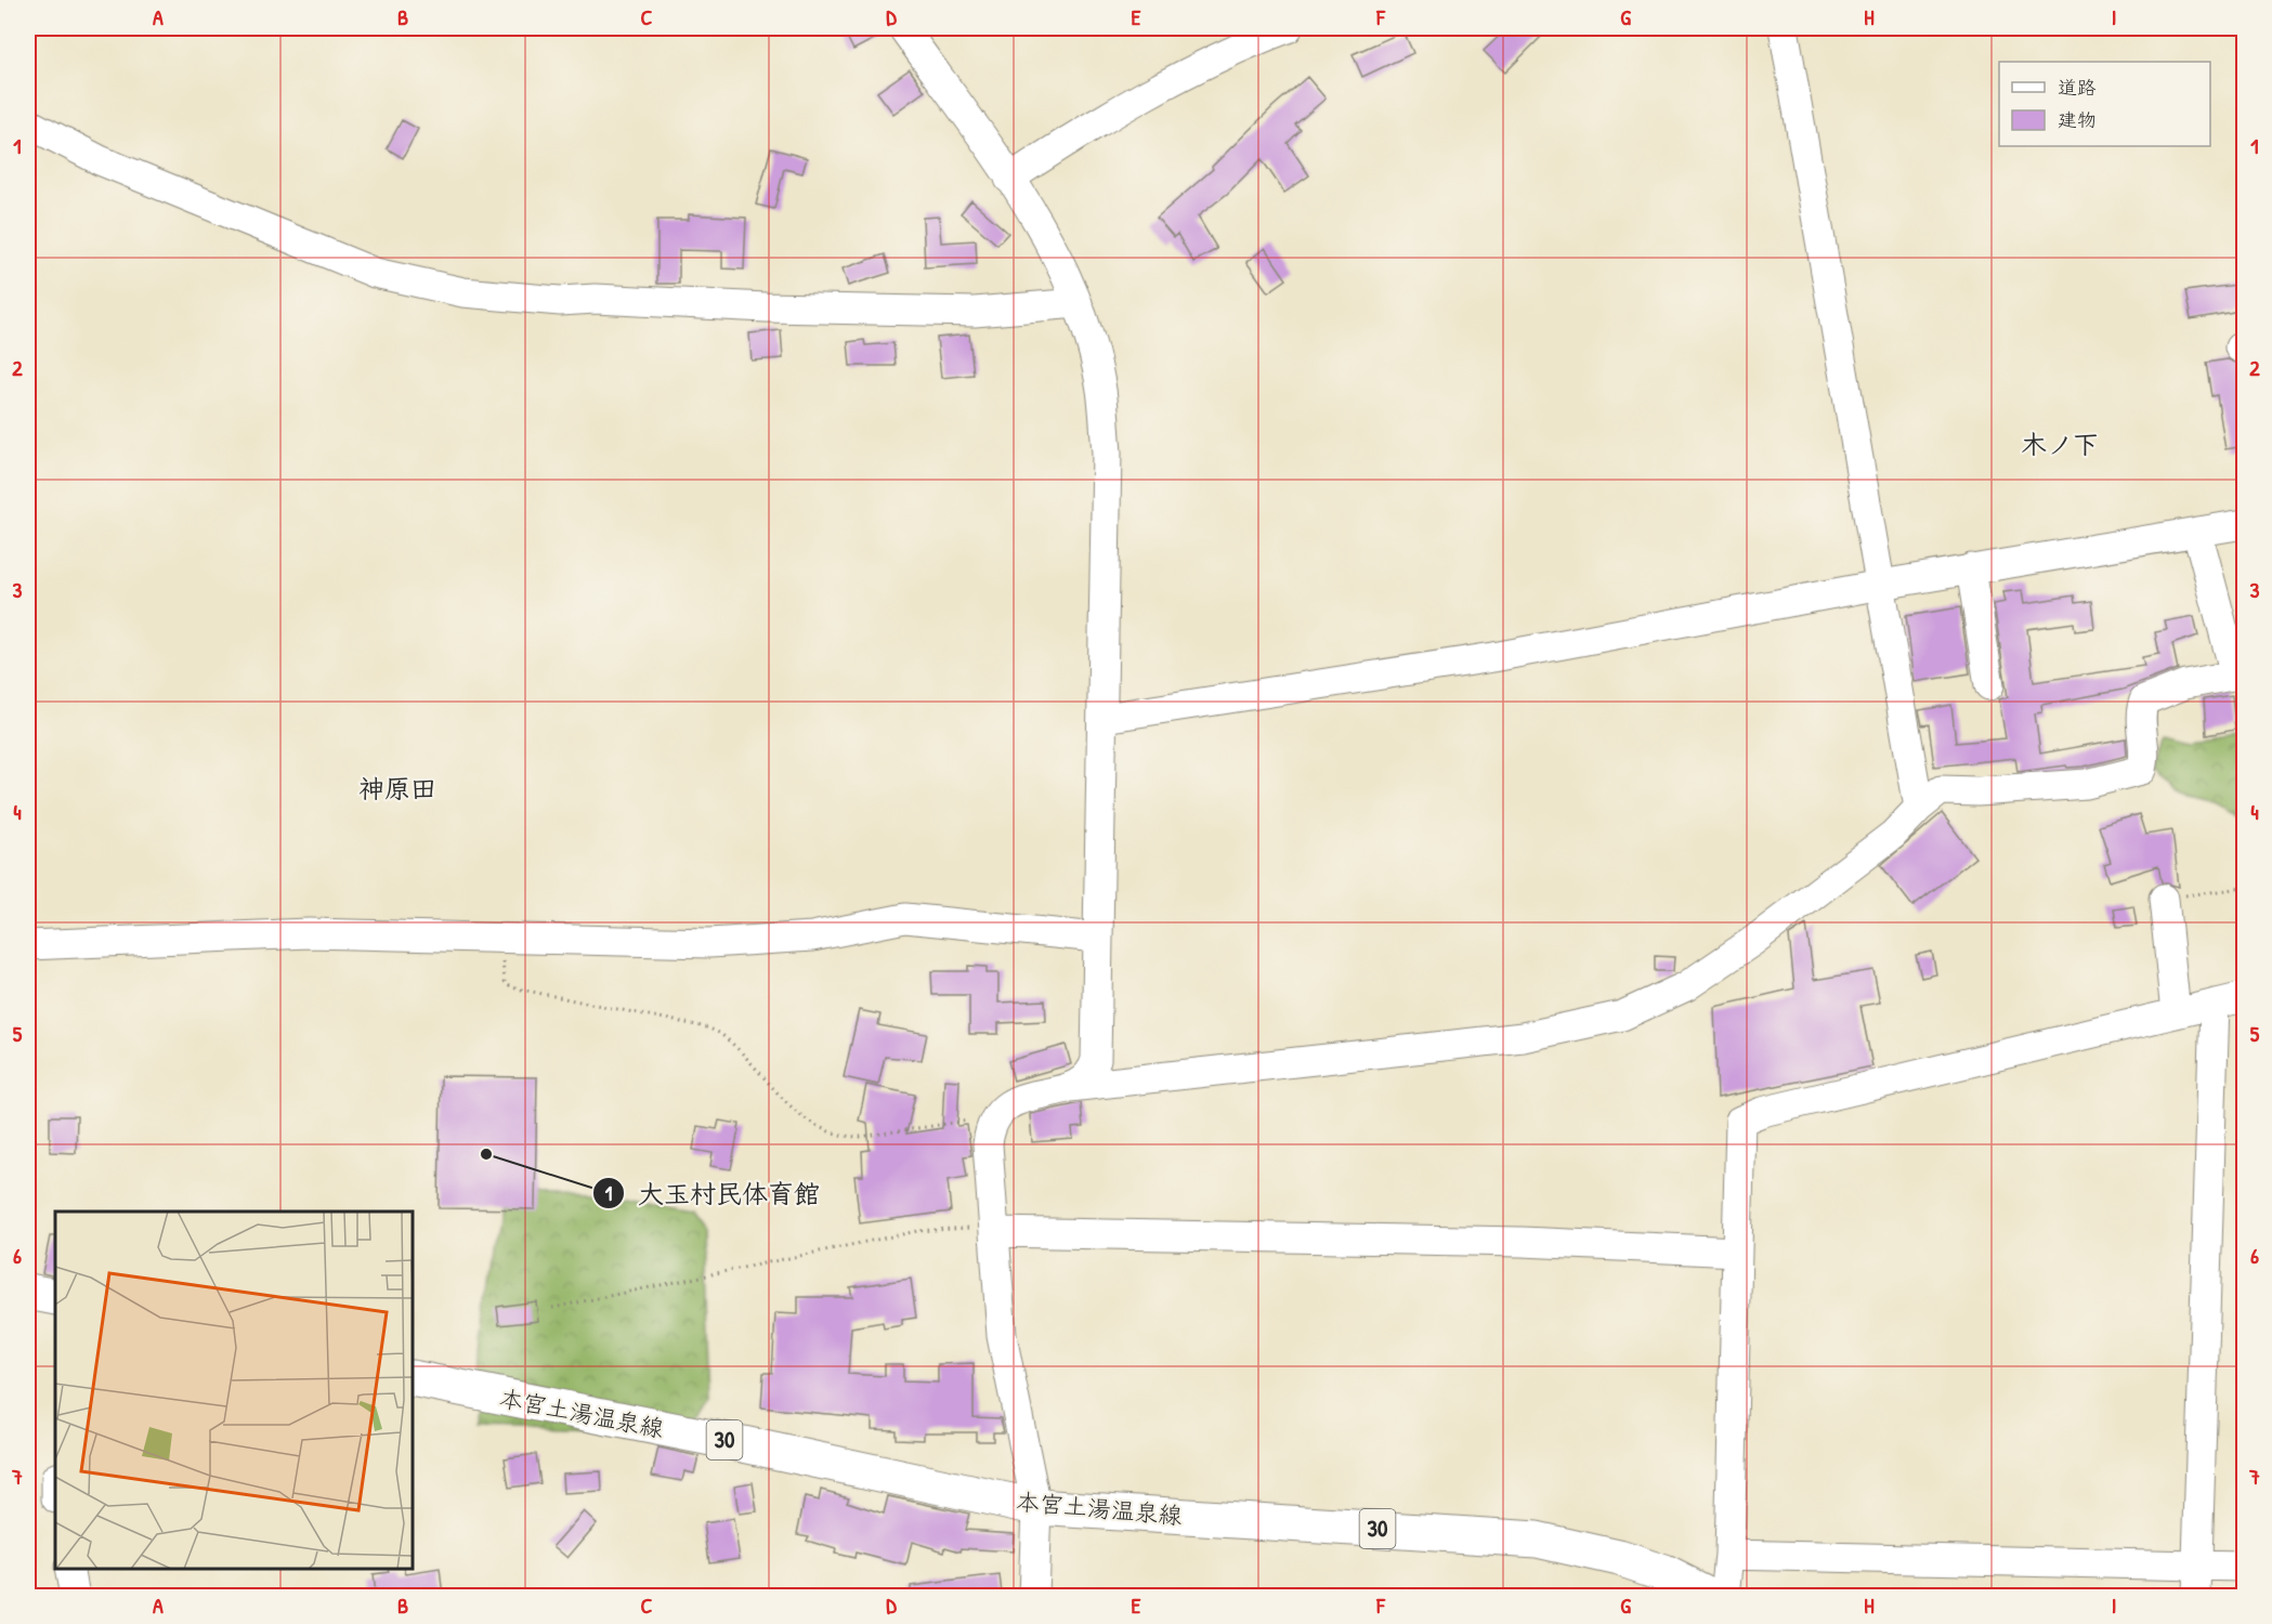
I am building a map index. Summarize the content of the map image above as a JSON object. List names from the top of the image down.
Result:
{
  "streets": {
    "main road": ["本宮土湯温泉線", "30"]
  },
  "districts": ["木ノ下", "神原田"],
  "places": ["大玉村民体育館"],
  "legend": ["道路", "建物"],
  "grid": {
    "columns": [
      "A",
      "B",
      "C",
      "D",
      "E",
      "F",
      "G",
      "H",
      "I"
    ],
    "rows": [
      "1",
      "2",
      "3",
      "4",
      "5",
      "6",
      "7"
    ]
  }
}
